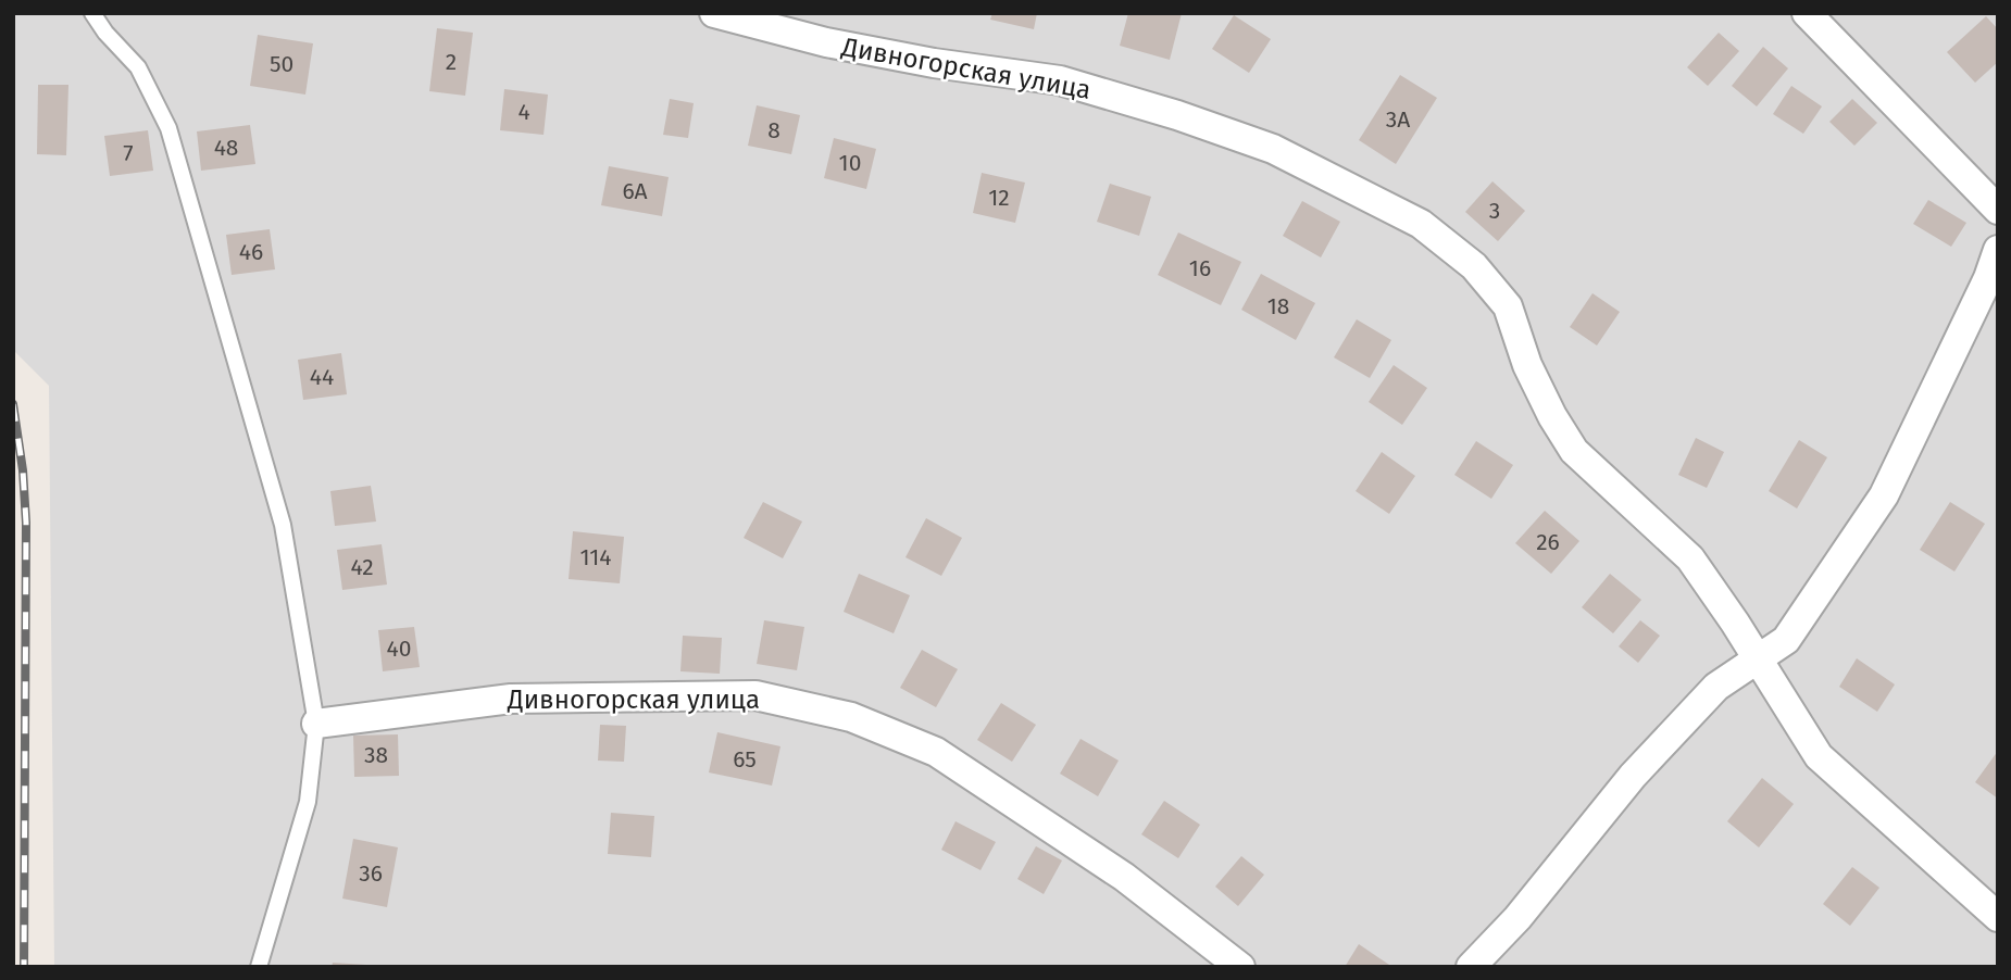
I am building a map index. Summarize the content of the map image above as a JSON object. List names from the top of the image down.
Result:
{
  "streets": {
    "street": ["Дивногорская улица"]
  },
  "house_numbers": [
    "2",
    "50",
    "4",
    "3А",
    "8",
    "48",
    "7",
    "10",
    "6А",
    "12",
    "3",
    "46",
    "16",
    "18",
    "44",
    "26",
    "114",
    "42",
    "40",
    "38",
    "65",
    "36"
  ]
}
